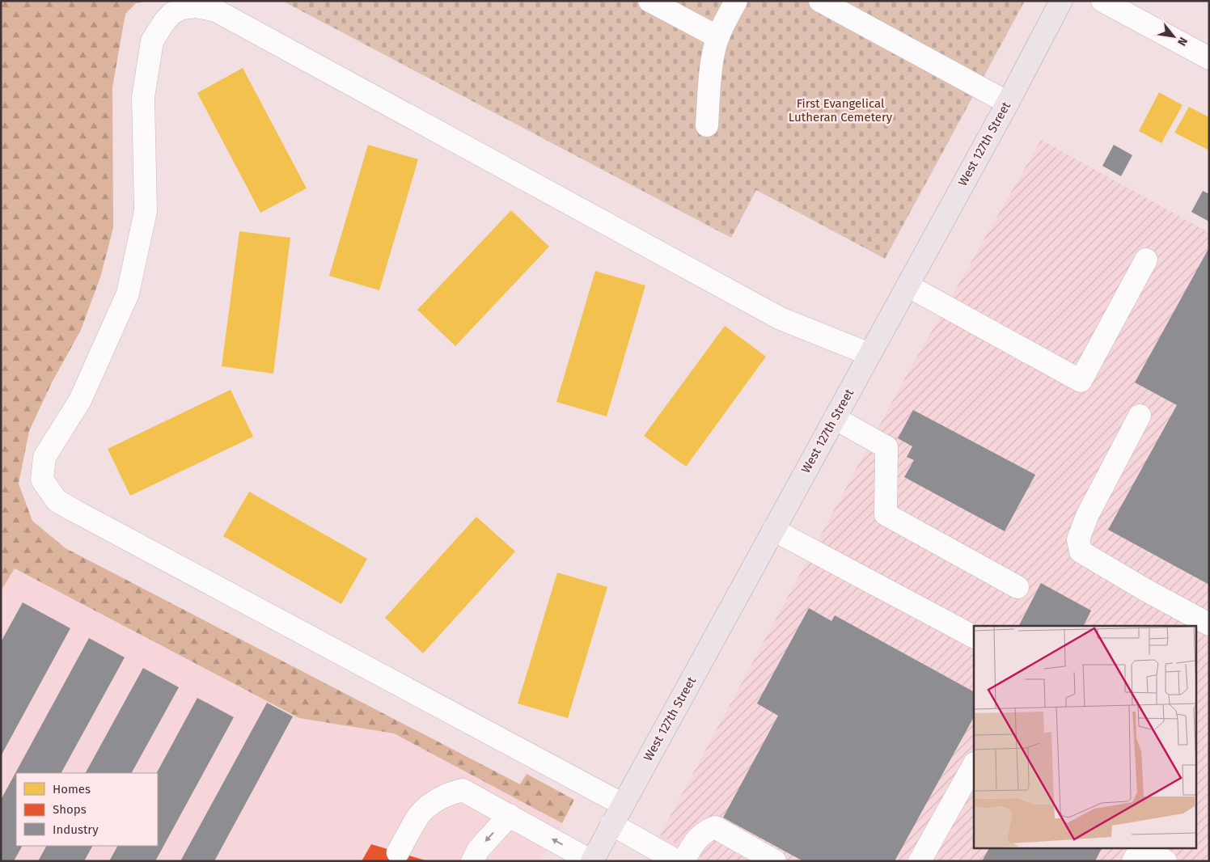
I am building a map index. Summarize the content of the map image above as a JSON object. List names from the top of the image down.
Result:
{
  "streets": {
    "main road": ["West 127th Street"]
  },
  "parks": ["First Evangelical Lutheran Cemetery"],
  "legend": ["Homes", "Shops", "Industry"],
  "north": "bottom right"
}
